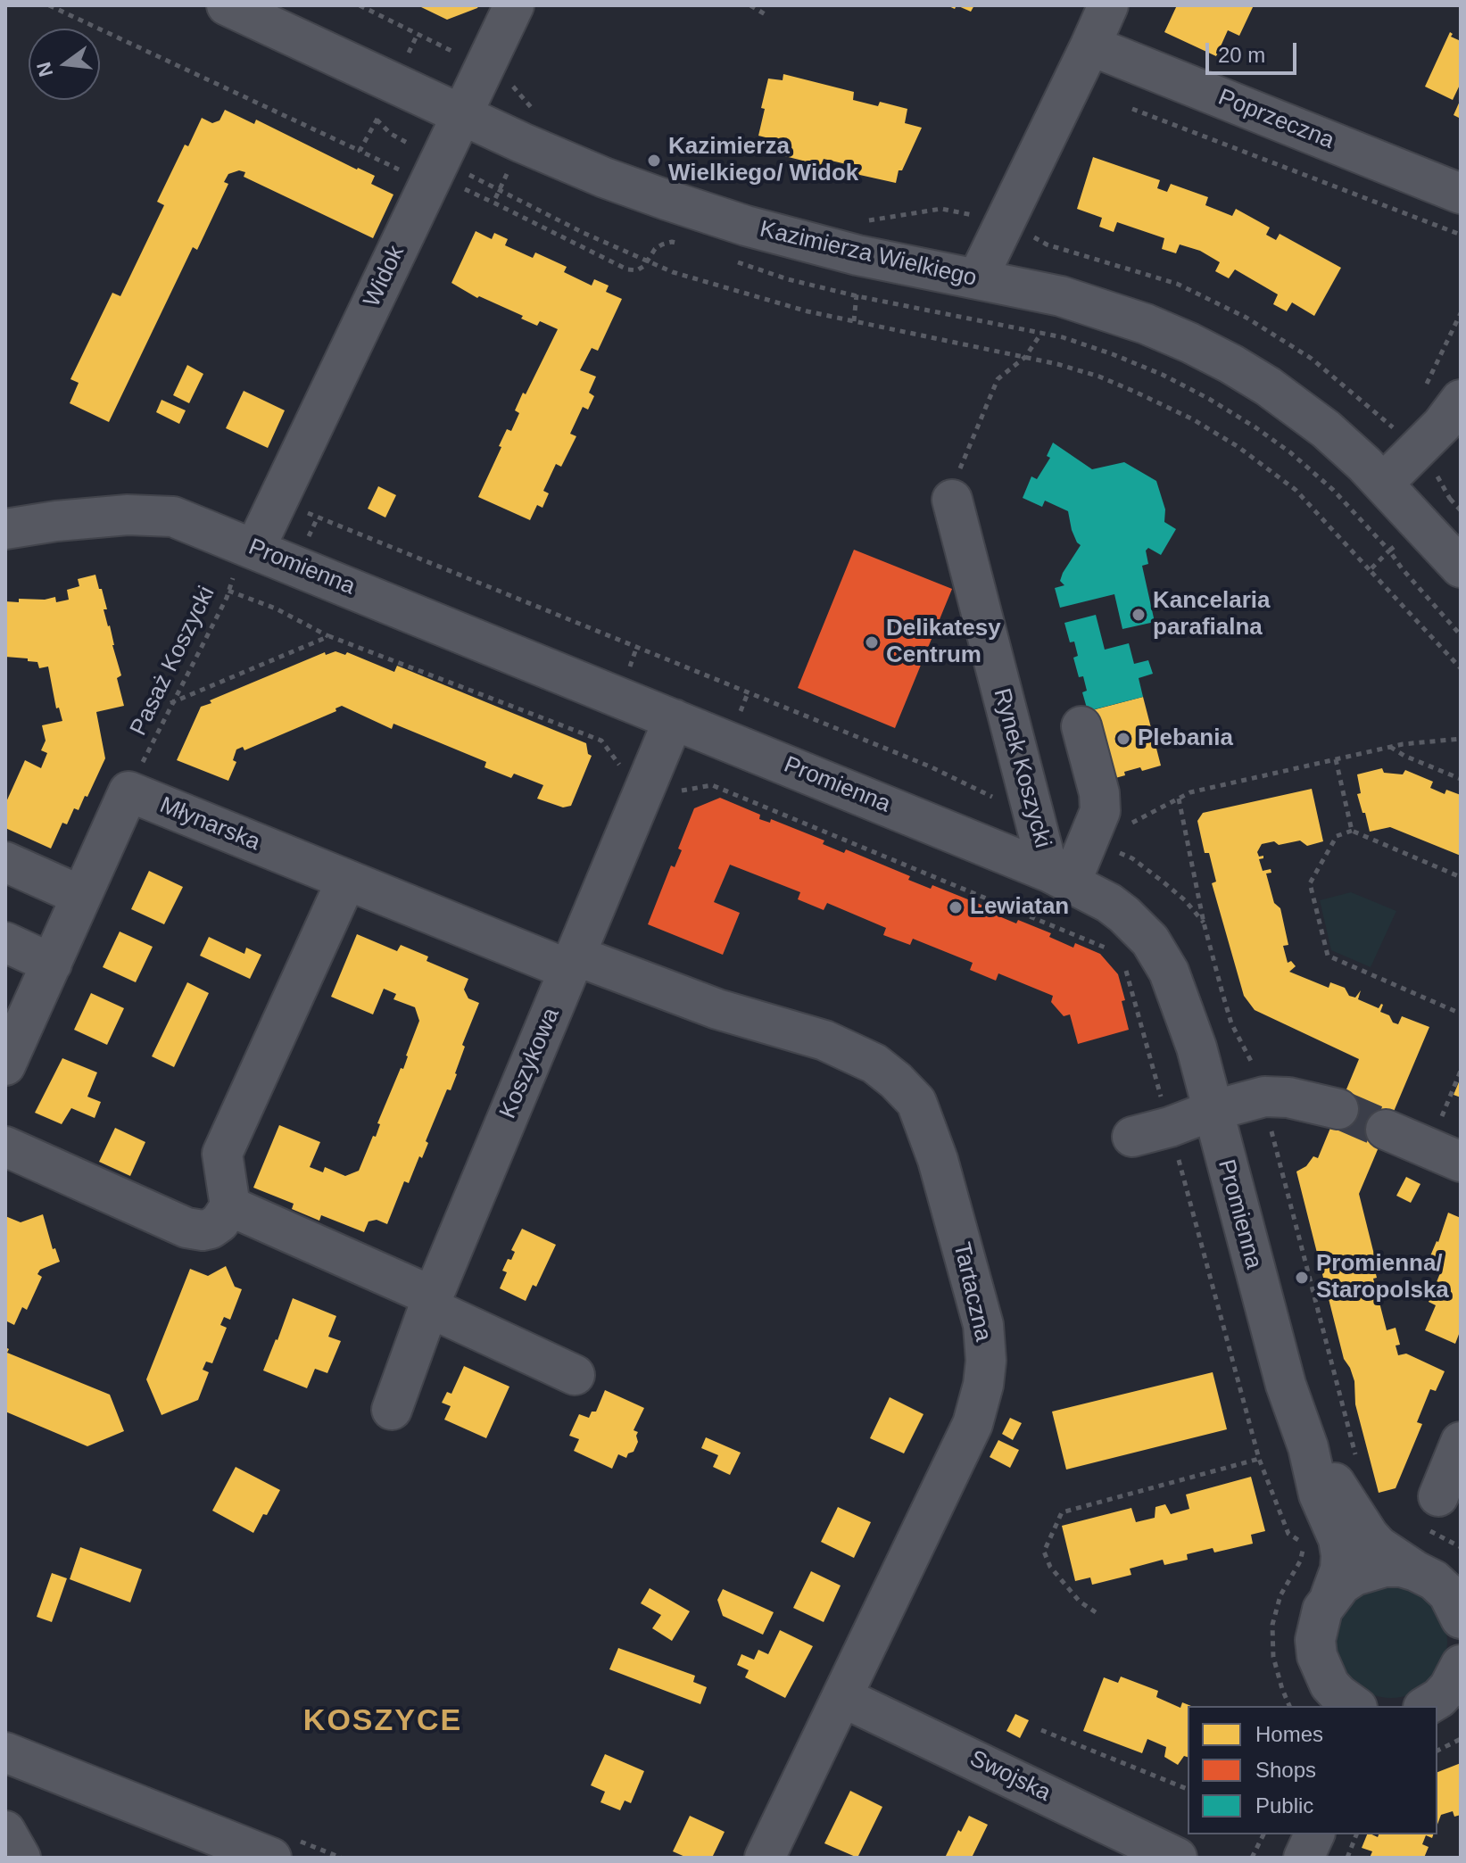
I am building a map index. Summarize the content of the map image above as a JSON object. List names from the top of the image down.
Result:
{
  "streets": {
    "street": [
      "Poprzeczna",
      "Kazimierza Wielkiego",
      "Widok",
      "Promienna",
      "Rynek Koszycki",
      "Młynarska",
      "Koszykowa",
      "Tartaczna",
      "Swojska"
    ],
    "path": ["Pasaż Koszycki"]
  },
  "crossings": [
    ["Kazimierza Wielkiego", "Widok"],
    ["Widok", "Promienna"],
    ["Widok", "Pasaż Koszycki"],
    ["Promienna", "Pasaż Koszycki"],
    ["Promienna", "Rynek Koszycki"],
    ["Promienna", "Koszykowa"],
    ["Pasaż Koszycki", "Młynarska"],
    ["Młynarska", "Koszykowa"],
    ["Młynarska", "Tartaczna"],
    ["Koszykowa", "Tartaczna"],
    ["Tartaczna", "Swojska"]
  ],
  "districts": ["KOSZYCE"],
  "places": [
    "Kazimierza Wielkiego/ Widok",
    "Kancelaria parafialna",
    "Delikatesy Centrum",
    "Plebania",
    "Lewiatan",
    "Promienna/ Staropolska"
  ],
  "legend": ["Homes", "Shops", "Public"],
  "scale_bar": "20 m",
  "north": "left"
}
